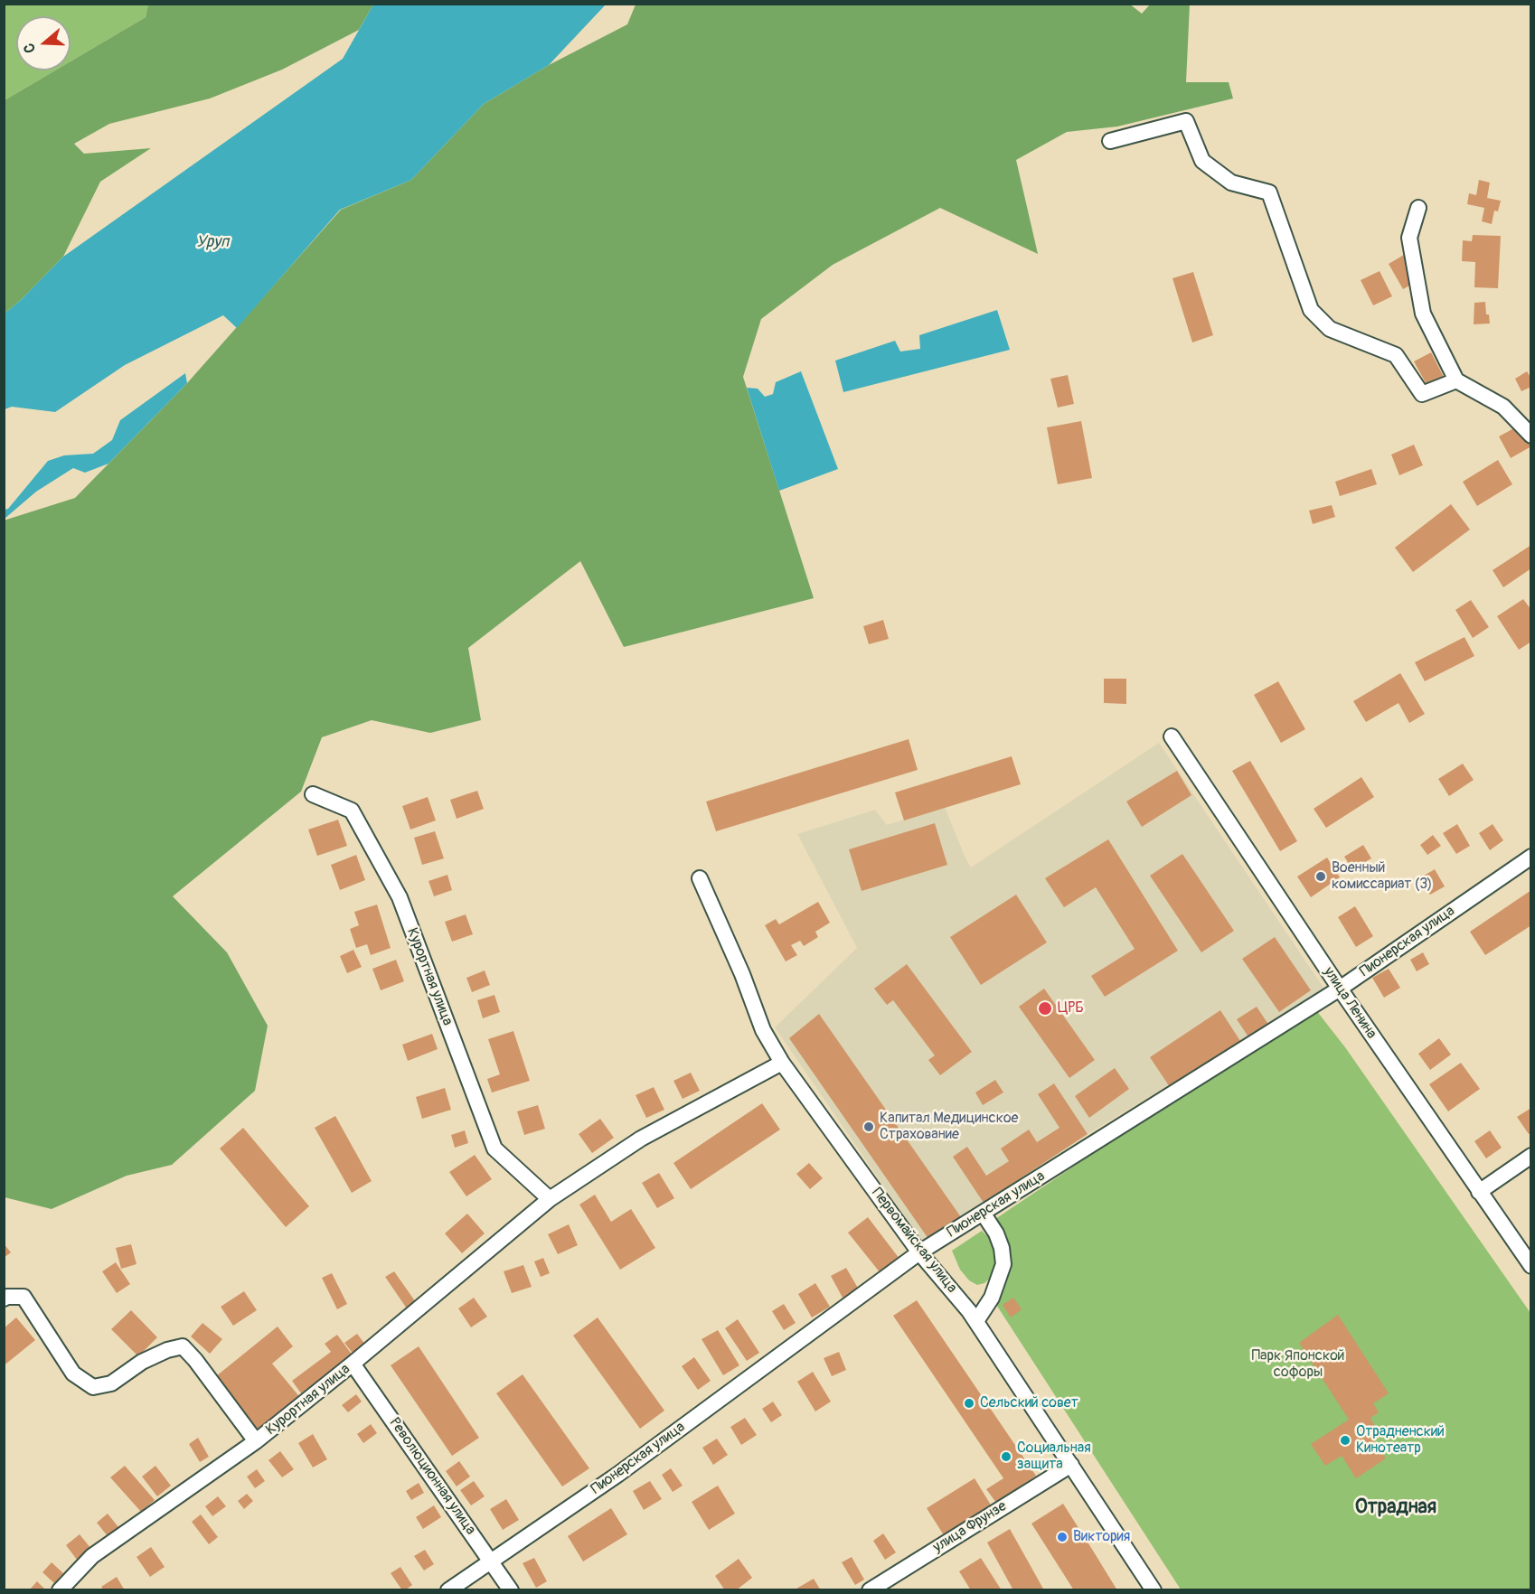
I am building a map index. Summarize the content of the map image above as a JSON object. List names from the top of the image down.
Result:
{
  "streets": {
    "street": [
      "Пионерская улица",
      "Курортная улица",
      "улица Ленина",
      "Первомайская улица",
      "Революционная улица",
      "улица Фрунзе"
    ]
  },
  "crossings": [
    ["Пионерская улица", "улица Ленина"],
    ["Пионерская улица", "Первомайская улица"],
    ["Пионерская улица", "Революционная улица"],
    ["Курортная улица", "Первомайская улица"],
    ["Курортная улица", "Революционная улица"],
    ["Первомайская улица", "улица Фрунзе"]
  ],
  "districts": ["Отрадная"],
  "water": ["Уруп"],
  "parks": ["Парк Японской софоры"],
  "places": [
    "Военный комиссариат (3)",
    "ЦРБ",
    "Капитал Медицинское Страхование",
    "Сельский совет",
    "Отрадненский Кинотеатр",
    "Социальная защита",
    "Виктория"
  ],
  "north": "left"
}
